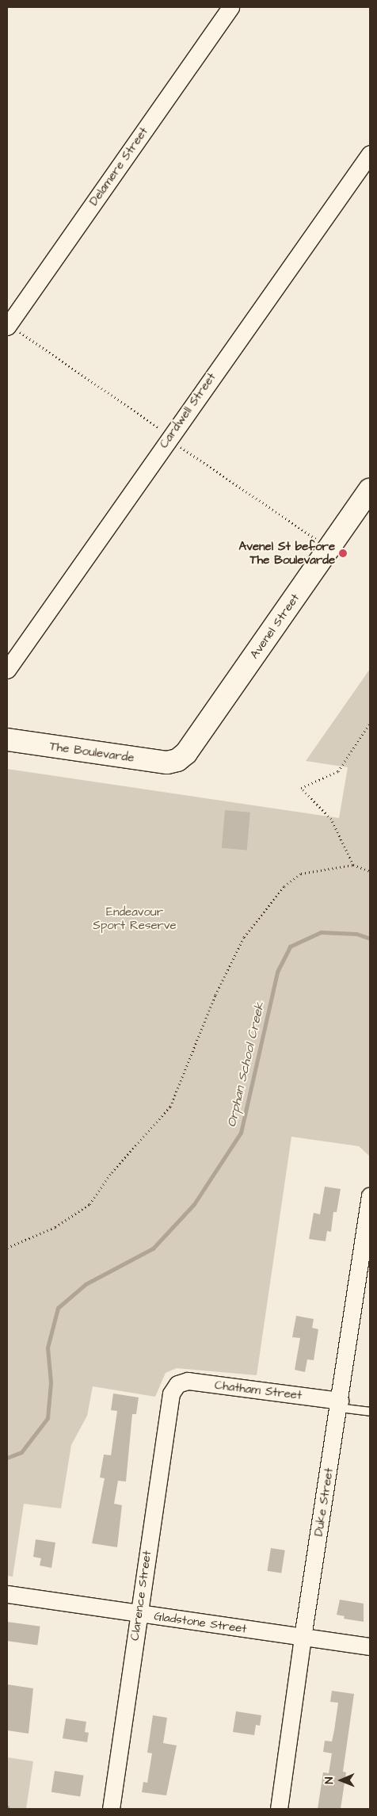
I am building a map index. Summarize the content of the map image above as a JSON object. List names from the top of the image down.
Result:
{
  "streets": {
    "street": [
      "Delamere Street",
      "Cardwell Street",
      "Avenel Street",
      "The Boulevarde",
      "Chatham Street",
      "Duke Street",
      "Clarence Street",
      "Gladstone Street"
    ]
  },
  "crossings": [
    ["Avenel Street", "The Boulevarde"],
    ["Chatham Street", "Duke Street"],
    ["Chatham Street", "Clarence Street"],
    ["Duke Street", "Gladstone Street"],
    ["Clarence Street", "Gladstone Street"]
  ],
  "water": ["Orphan School Creek"],
  "parks": ["Endeavour Sport Reserve"],
  "places": ["Avenel St before The Boulevarde"],
  "north": "left"
}
